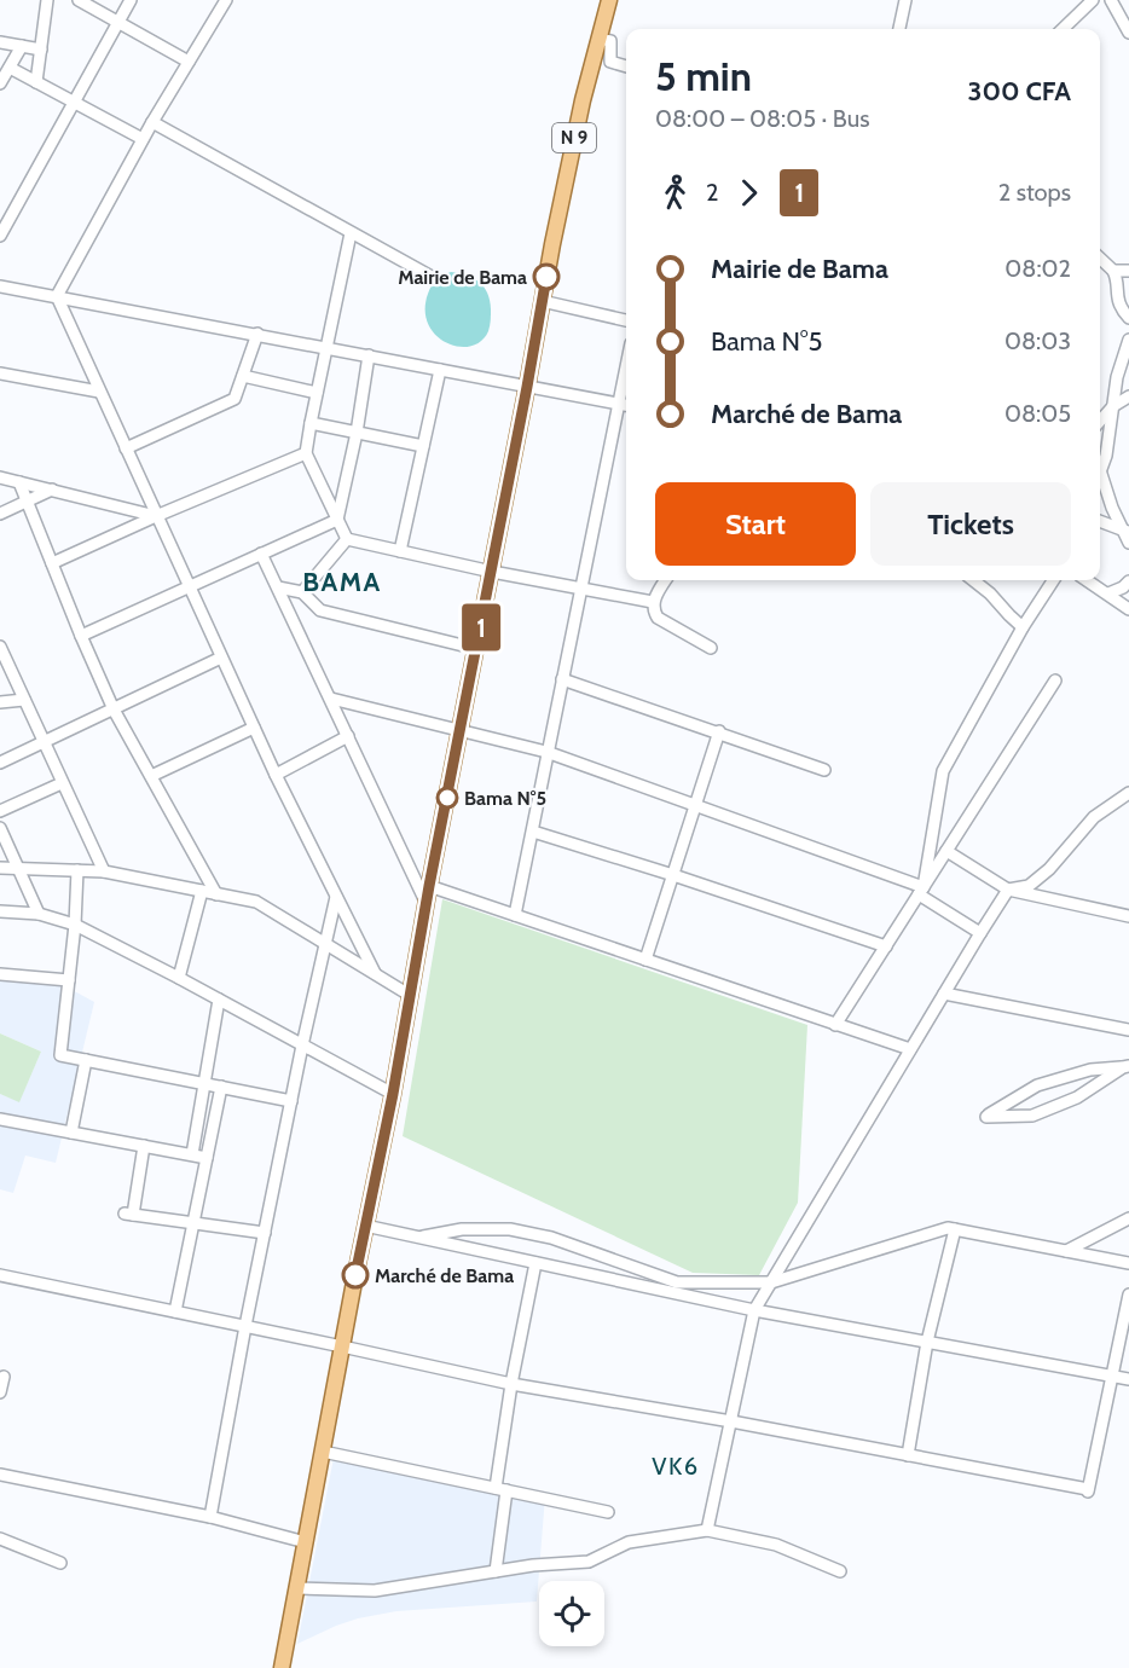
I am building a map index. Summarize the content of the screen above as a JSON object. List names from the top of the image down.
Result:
{
  "streets": {
    "main road": ["N 9"]
  },
  "districts": ["BAMA", "VK6"],
  "places": ["Mairie de Bama", "Bama N°5", "Marché de Bama"],
  "lines": ["bus line 1"],
  "page": {
    "on_map": "1",
    "heading": ["5 min", "08:00 – 08:05 · Bus", "300 CFA"],
    "legs": ["2", "1", "2 stops"],
    "list": [
      {
        "name": "Mairie de Bama",
        "value": "08:02"
      },
      {
        "name": "Bama N°5",
        "value": "08:03"
      },
      {
        "name": "Marché de Bama",
        "value": "08:05"
      }
    ],
    "buttons": ["Start", "Tickets"]
  }
}
